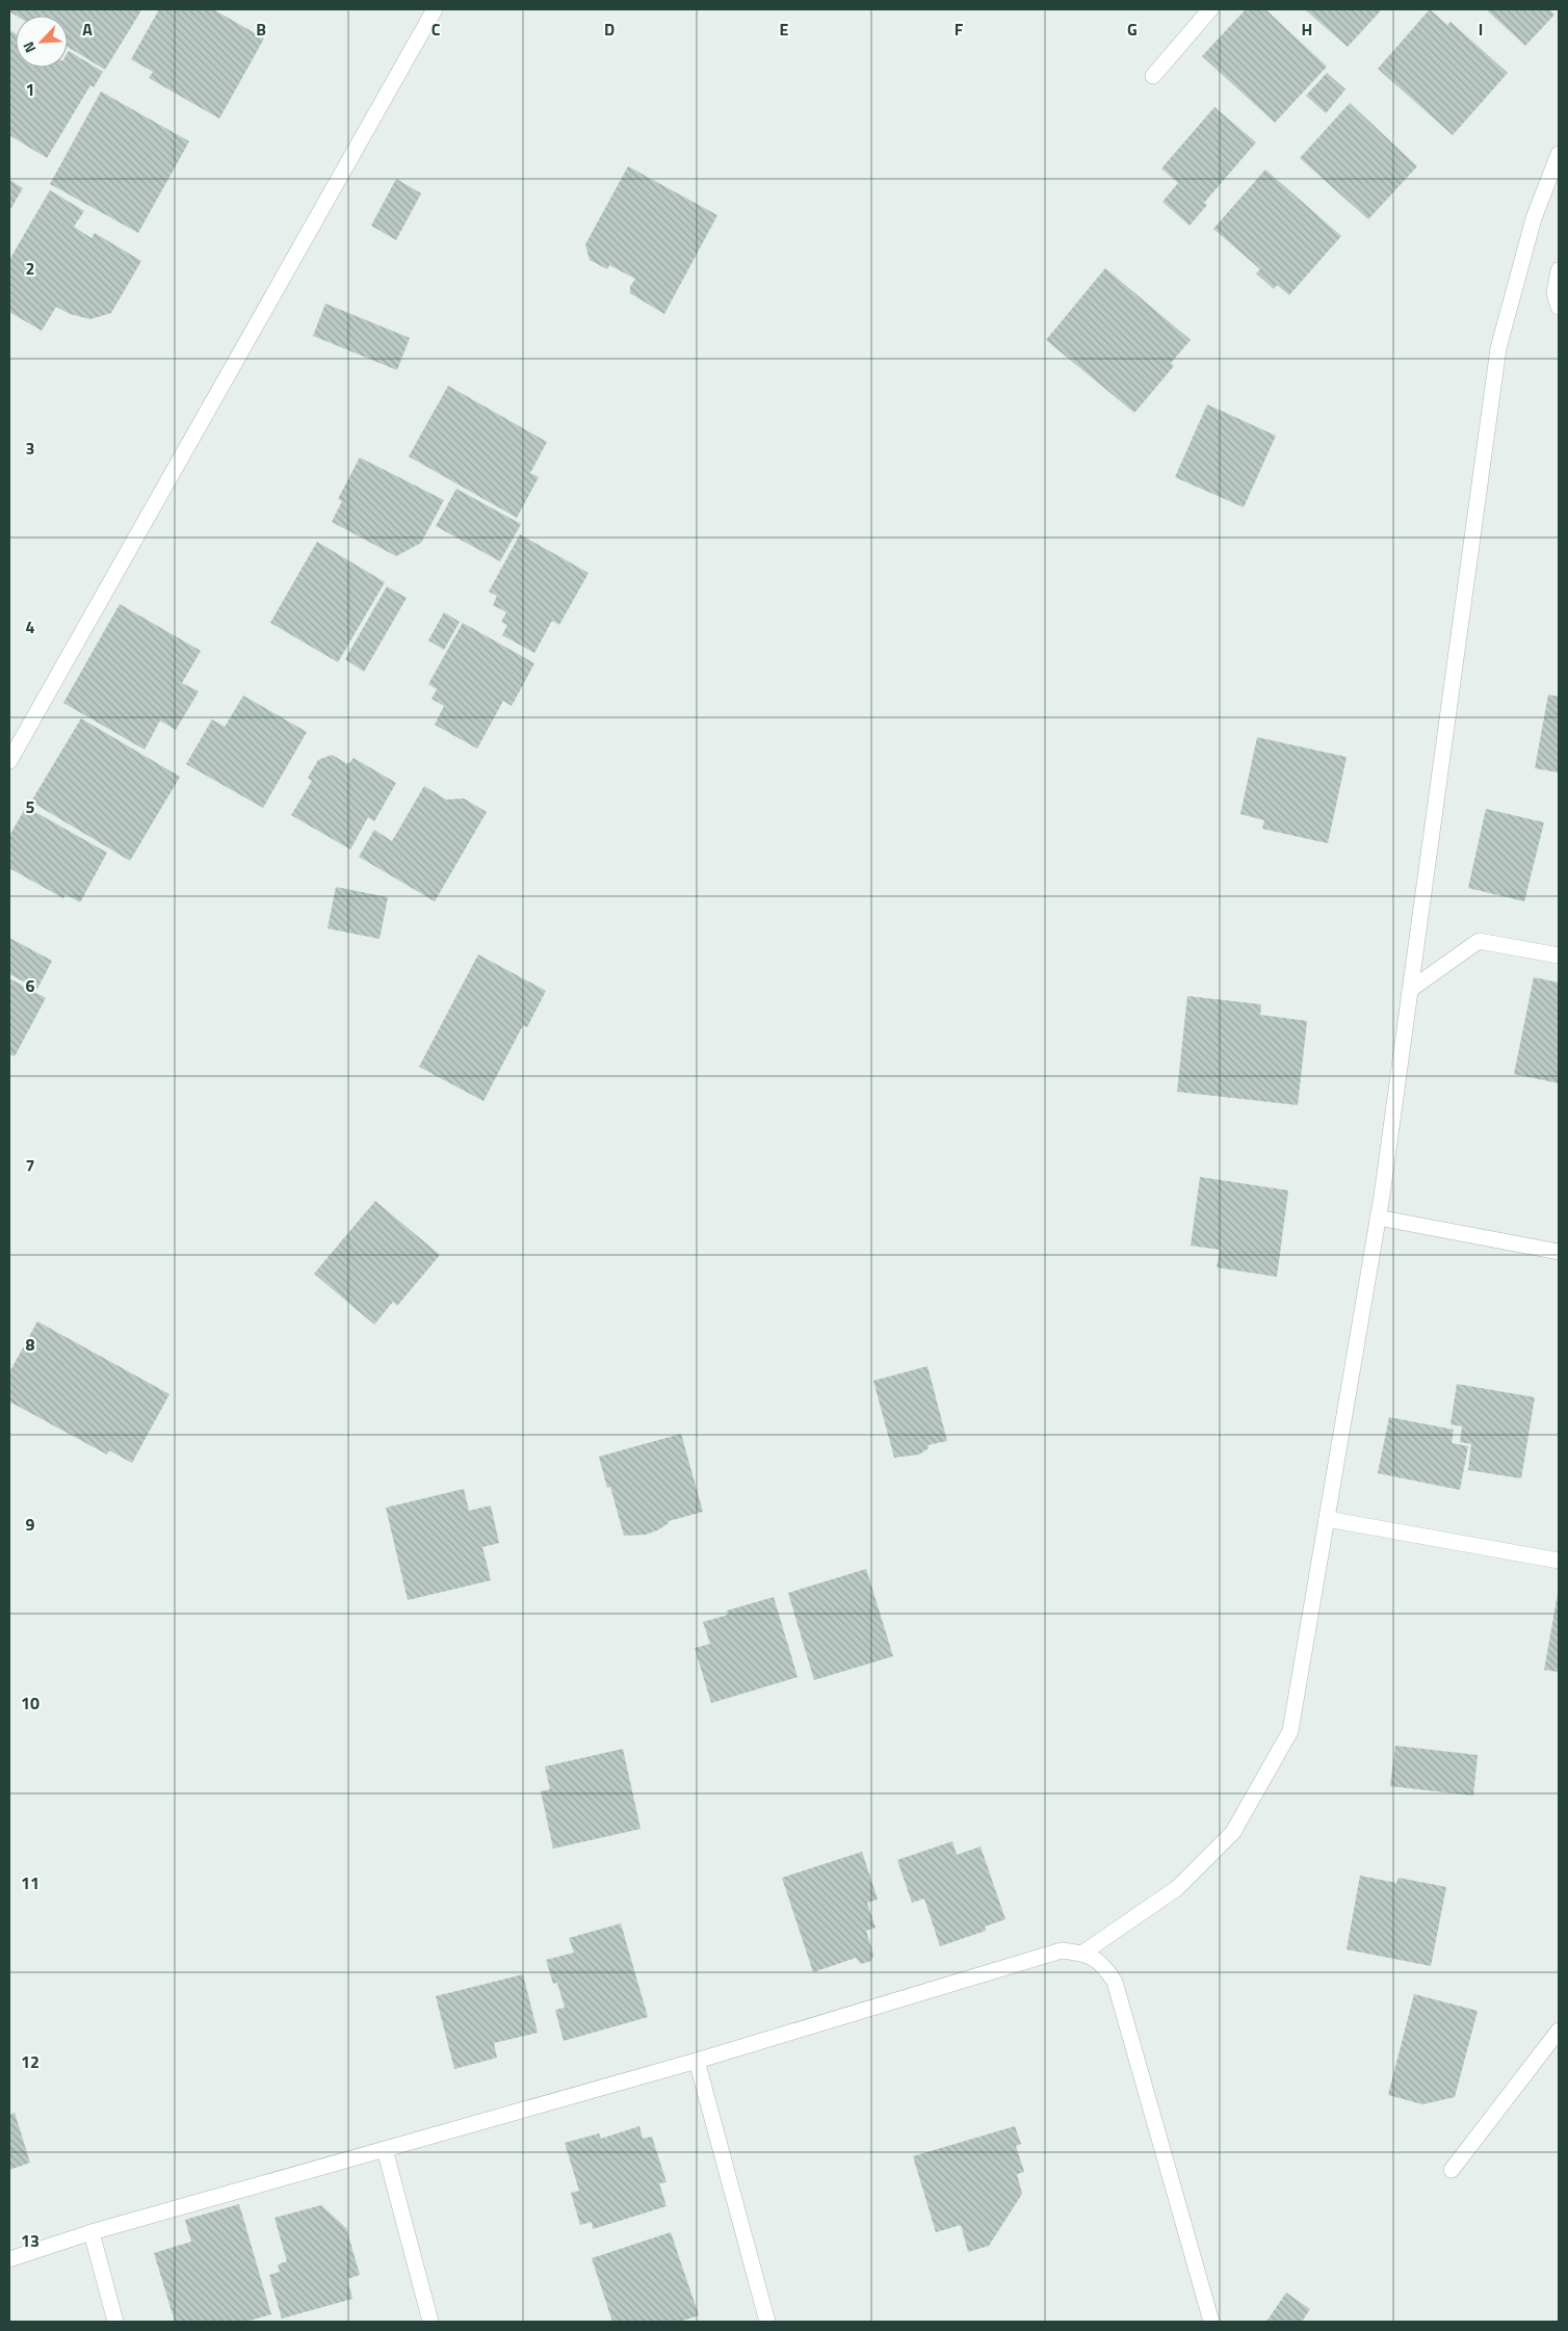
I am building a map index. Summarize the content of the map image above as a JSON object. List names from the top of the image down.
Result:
{
  "north": "bottom left",
  "grid": {
    "columns": [
      "A",
      "B",
      "C",
      "D",
      "E",
      "F",
      "G",
      "H",
      "I"
    ],
    "rows": [
      "1",
      "2",
      "3",
      "4",
      "5",
      "6",
      "7",
      "8",
      "9",
      "10",
      "11",
      "12",
      "13"
    ]
  }
}
